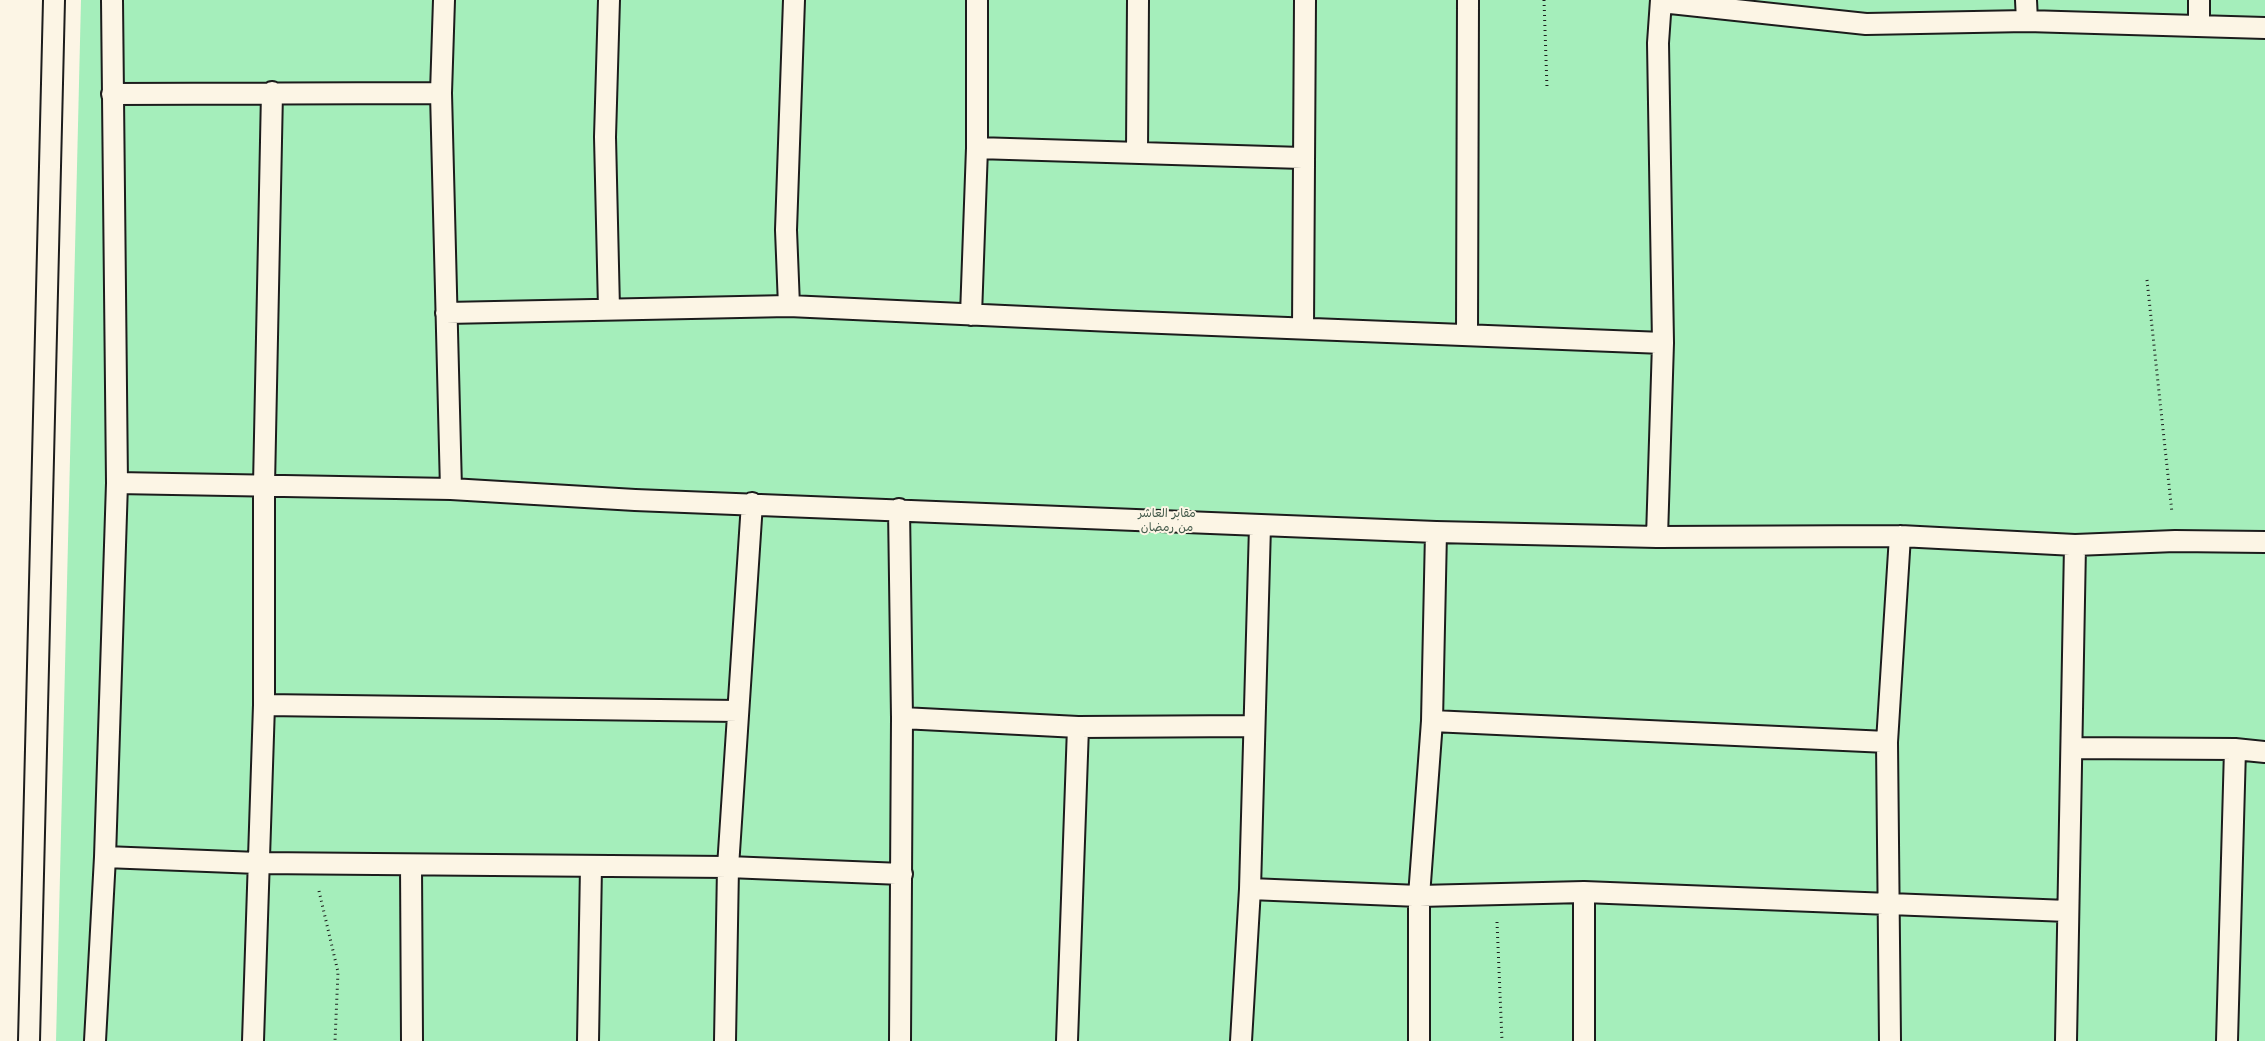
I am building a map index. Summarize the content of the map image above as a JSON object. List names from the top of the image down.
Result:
{
  "parks": ["مقابر العاشر من رمضان"]
}
